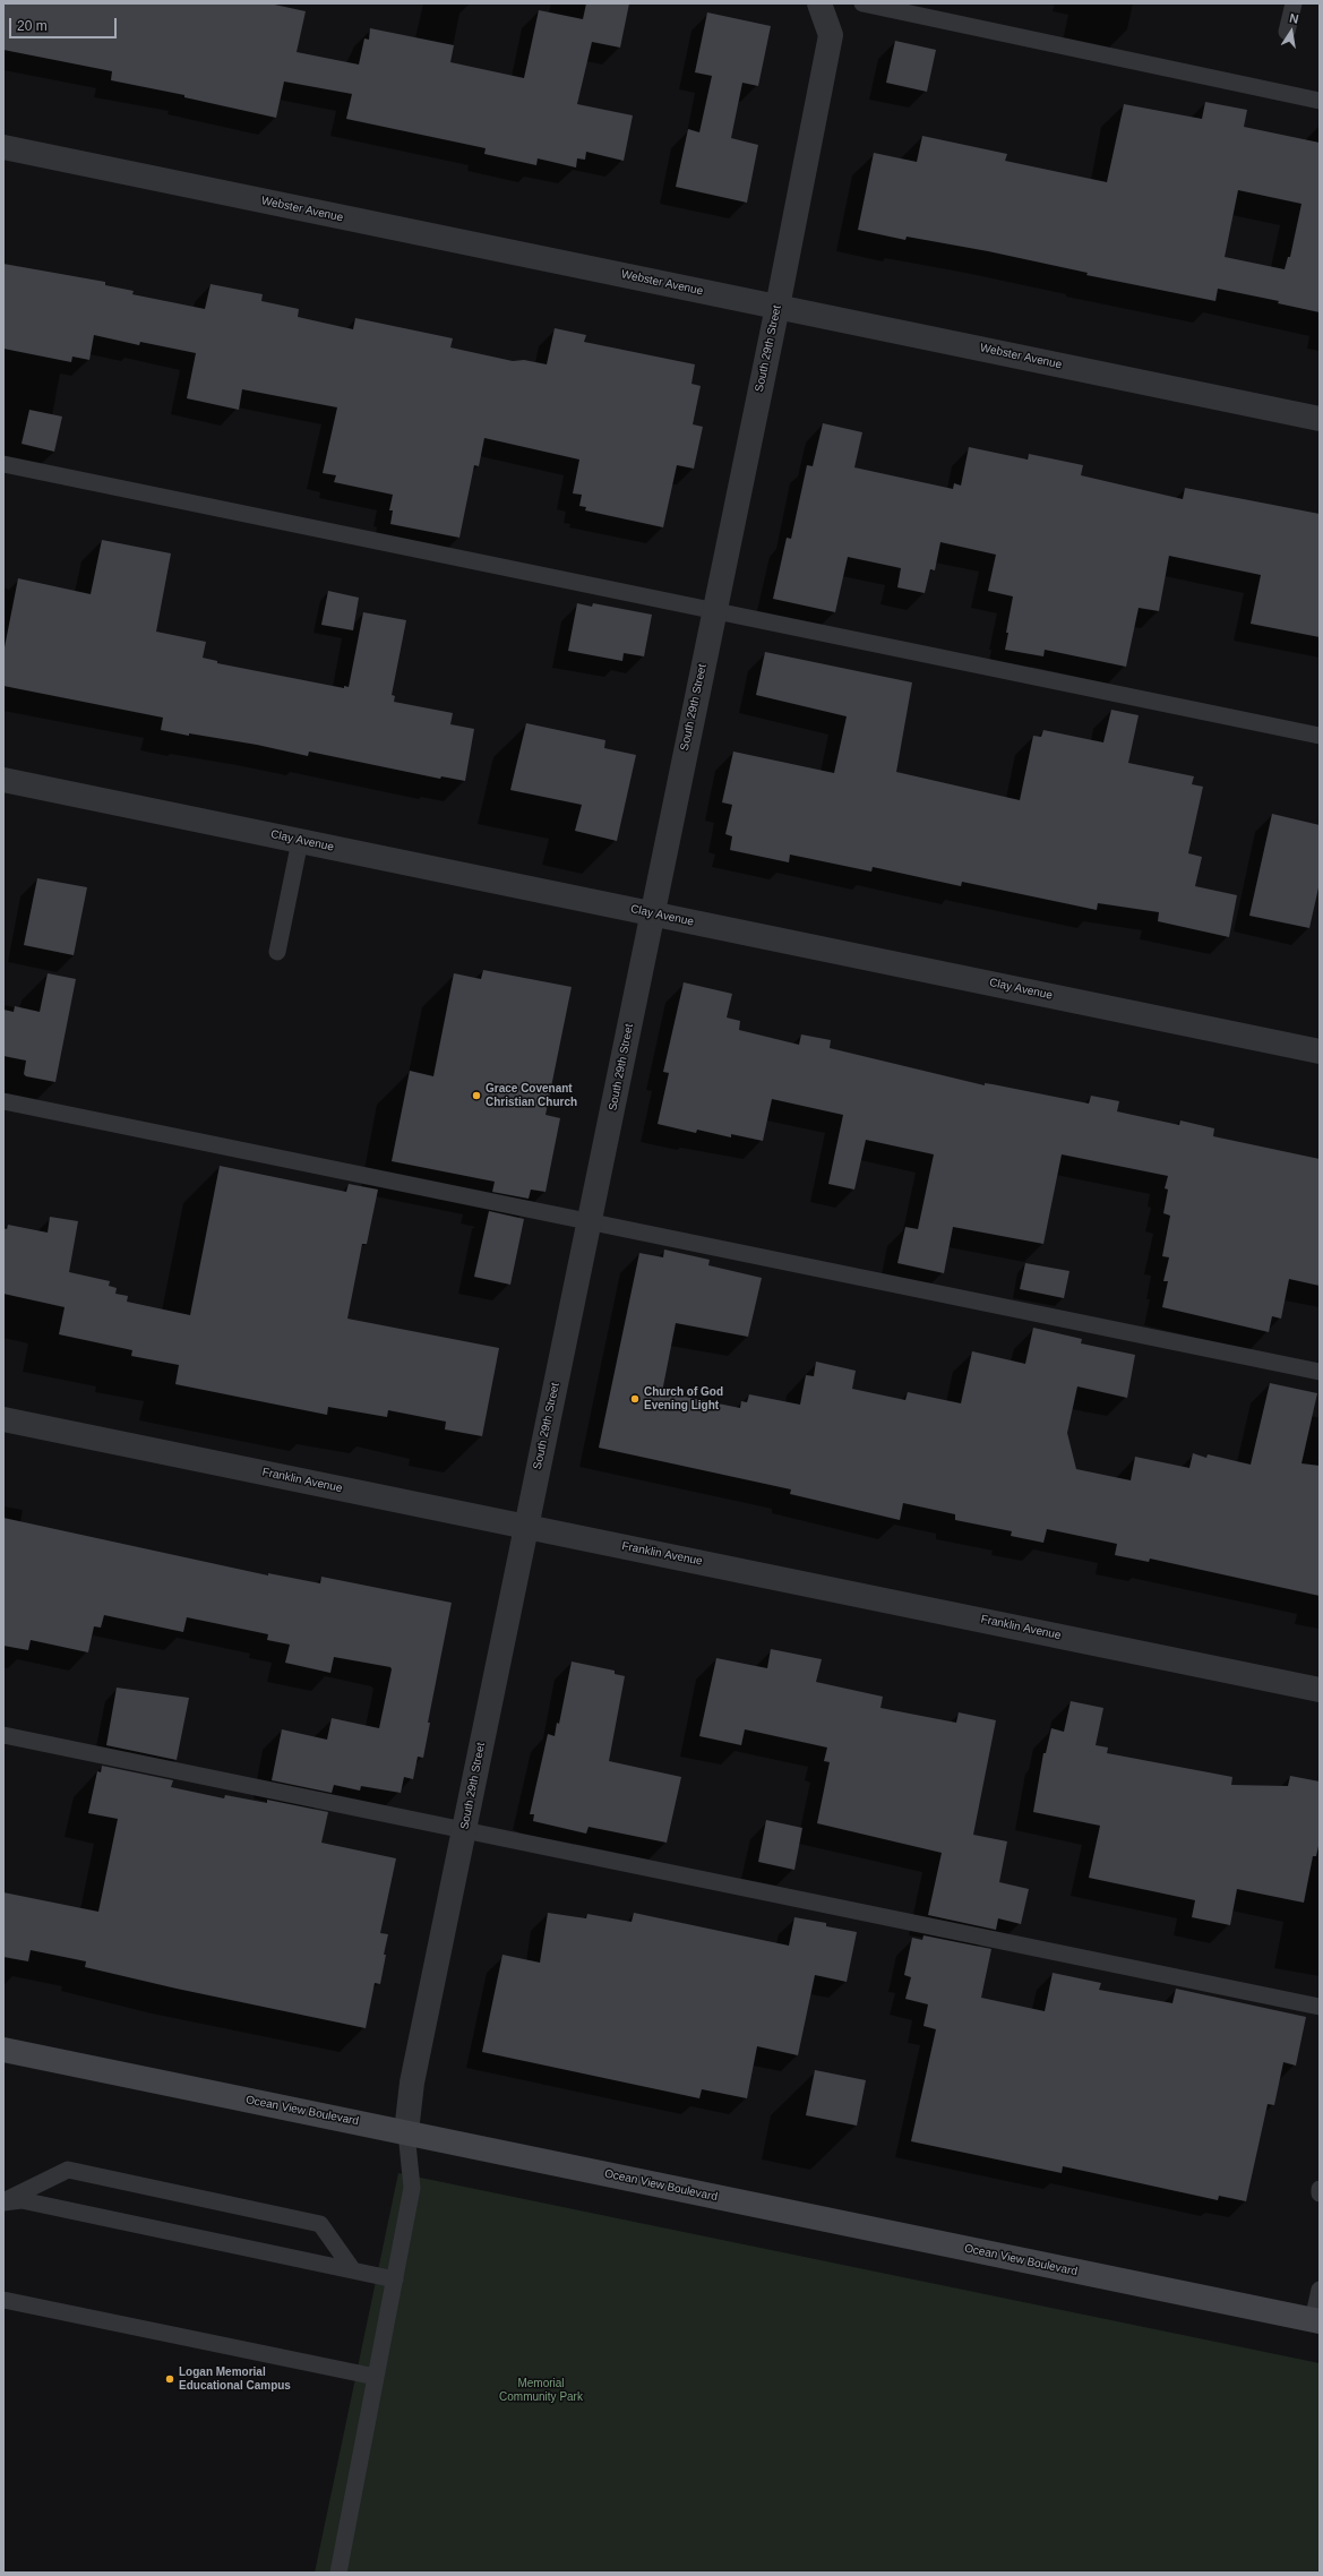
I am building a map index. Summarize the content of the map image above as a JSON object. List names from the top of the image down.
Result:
{
  "streets": {
    "main road": ["Ocean View Boulevard"],
    "street": [
      "Webster Avenue",
      "South 29th Street",
      "Clay Avenue",
      "Franklin Avenue"
    ]
  },
  "crossings": [
    ["Webster Avenue", "South 29th Street"],
    ["South 29th Street", "Clay Avenue"],
    ["South 29th Street", "Franklin Avenue"],
    ["South 29th Street", "Ocean View Boulevard"]
  ],
  "parks": ["Memorial Community Park"],
  "places": ["Grace Covenant Christian Church", "Church of God Evening Light", "Logan Memorial Educational Campus"],
  "scale_bar": "20 m",
  "north": "top"
}
